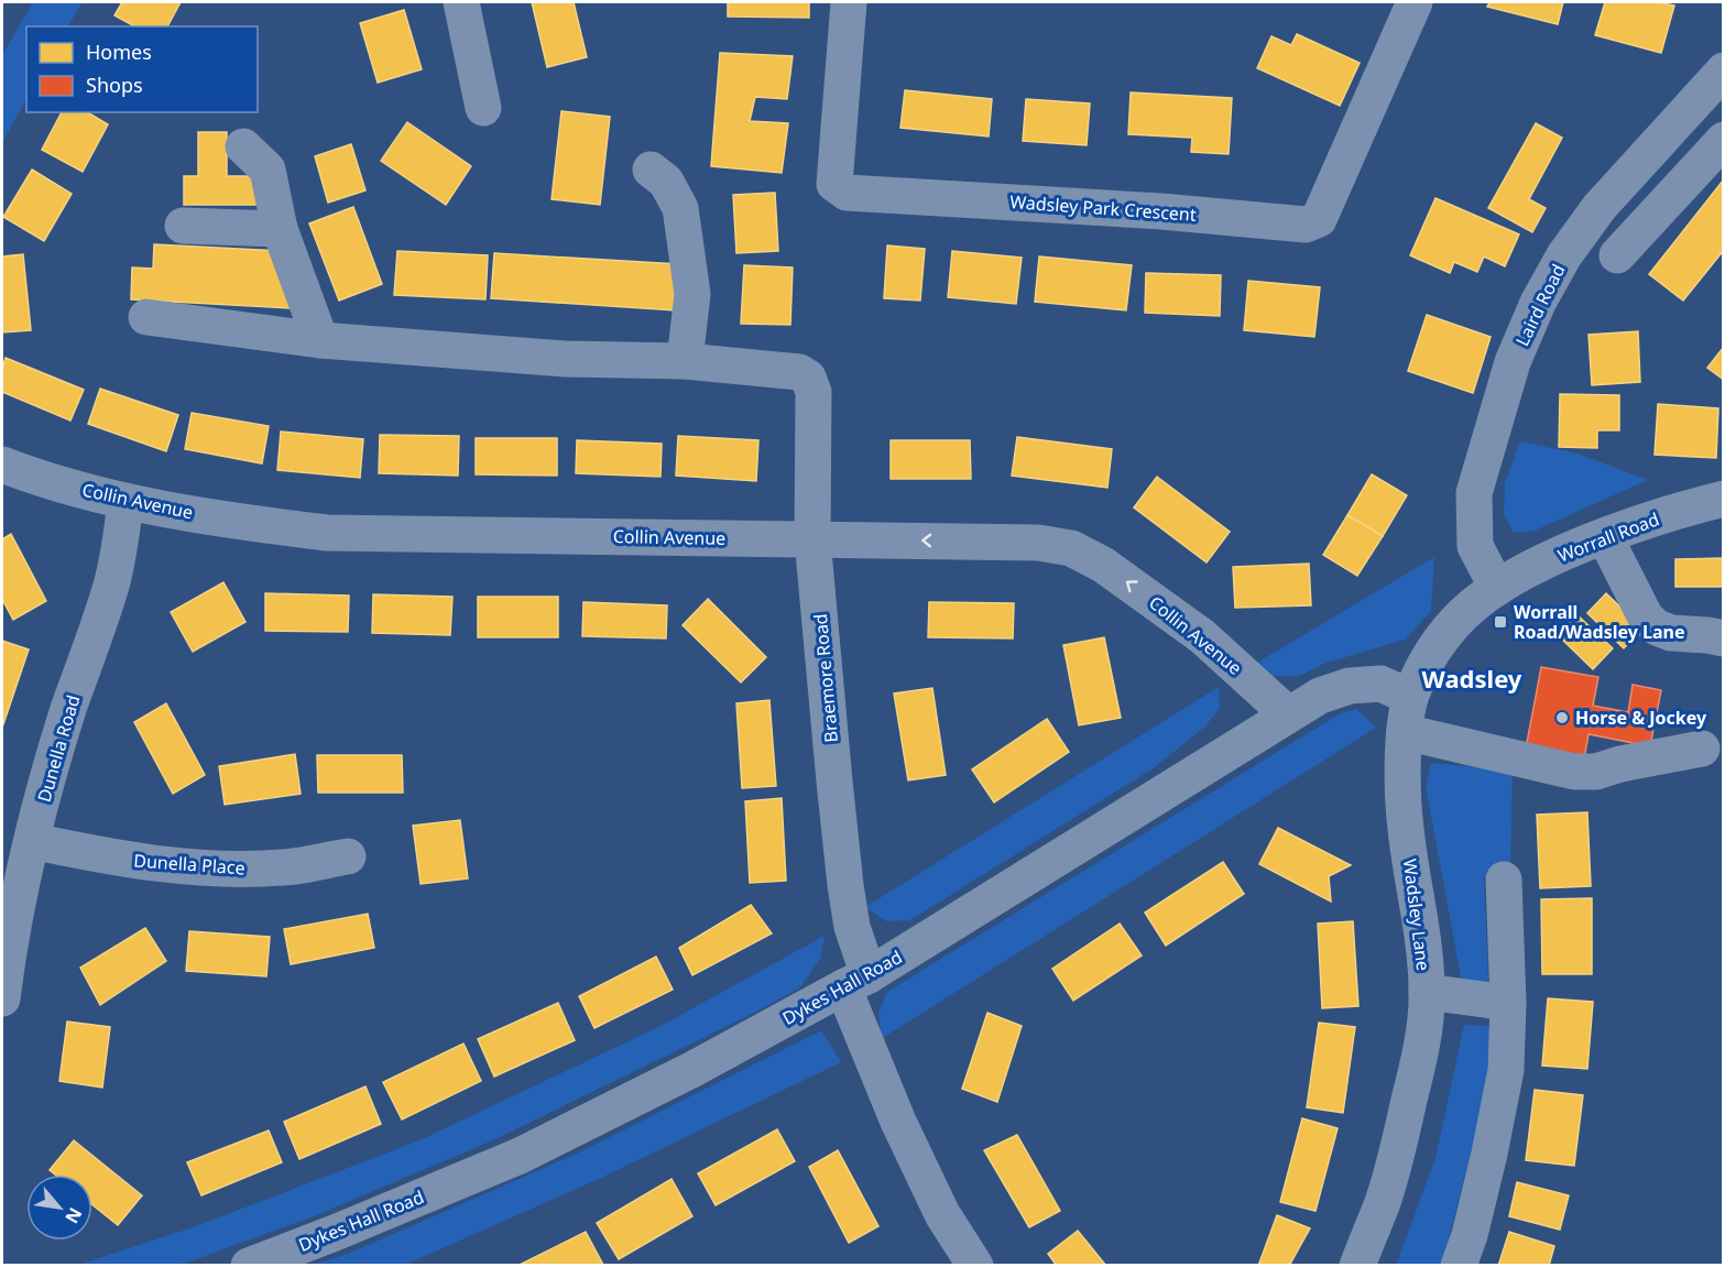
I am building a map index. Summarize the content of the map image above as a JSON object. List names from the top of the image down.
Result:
{
  "streets": {
    "street": [
      "Wadsley Park Crescent",
      "Laird Road",
      "Collin Avenue",
      "Worrall Road",
      "Braemore Road",
      "Dunella Road",
      "Dunella Place",
      "Wadsley Lane",
      "Dykes Hall Road"
    ]
  },
  "crossings": [
    ["Laird Road", "Worrall Road"],
    ["Laird Road", "Wadsley Lane"],
    ["Collin Avenue", "Braemore Road"],
    ["Collin Avenue", "Dunella Road"],
    ["Collin Avenue", "Dykes Hall Road"],
    ["Worrall Road", "Wadsley Lane"],
    ["Braemore Road", "Dykes Hall Road"],
    ["Dunella Road", "Dunella Place"],
    ["Wadsley Lane", "Dykes Hall Road"]
  ],
  "one_way": ["Collin Avenue"],
  "districts": ["Wadsley"],
  "places": {
    "transit": ["Worrall Road/Wadsley Lane"],
    "other": ["Horse & Jockey"]
  },
  "legend": ["Homes", "Shops"],
  "north": "bottom right"
}
